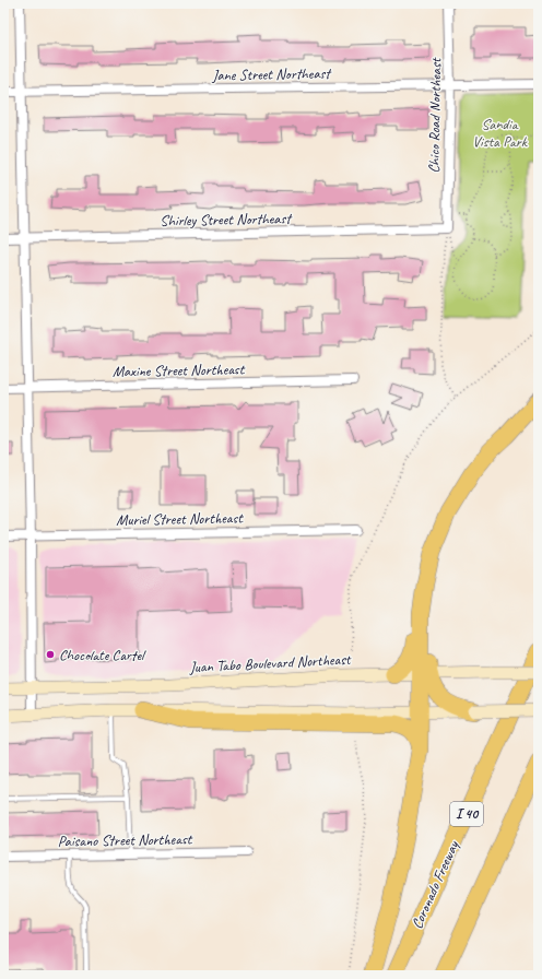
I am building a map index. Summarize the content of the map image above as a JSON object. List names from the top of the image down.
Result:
{
  "streets": {
    "highway": ["I 40", "Coronado Freeway"],
    "main road": ["Juan Tabo Boulevard Northeast"],
    "street": [
      "Jane Street Northeast",
      "Chico Road Northeast",
      "Shirley Street Northeast",
      "Maxine Street Northeast",
      "Muriel Street Northeast",
      "Paisano Street Northeast"
    ]
  },
  "crossings": [
    ["Jane Street Northeast", "Chico Road Northeast"],
    ["Chico Road Northeast", "Shirley Street Northeast"]
  ],
  "parks": ["Sandia Vista Park"],
  "places": ["Chocolate Cartel"]
}
